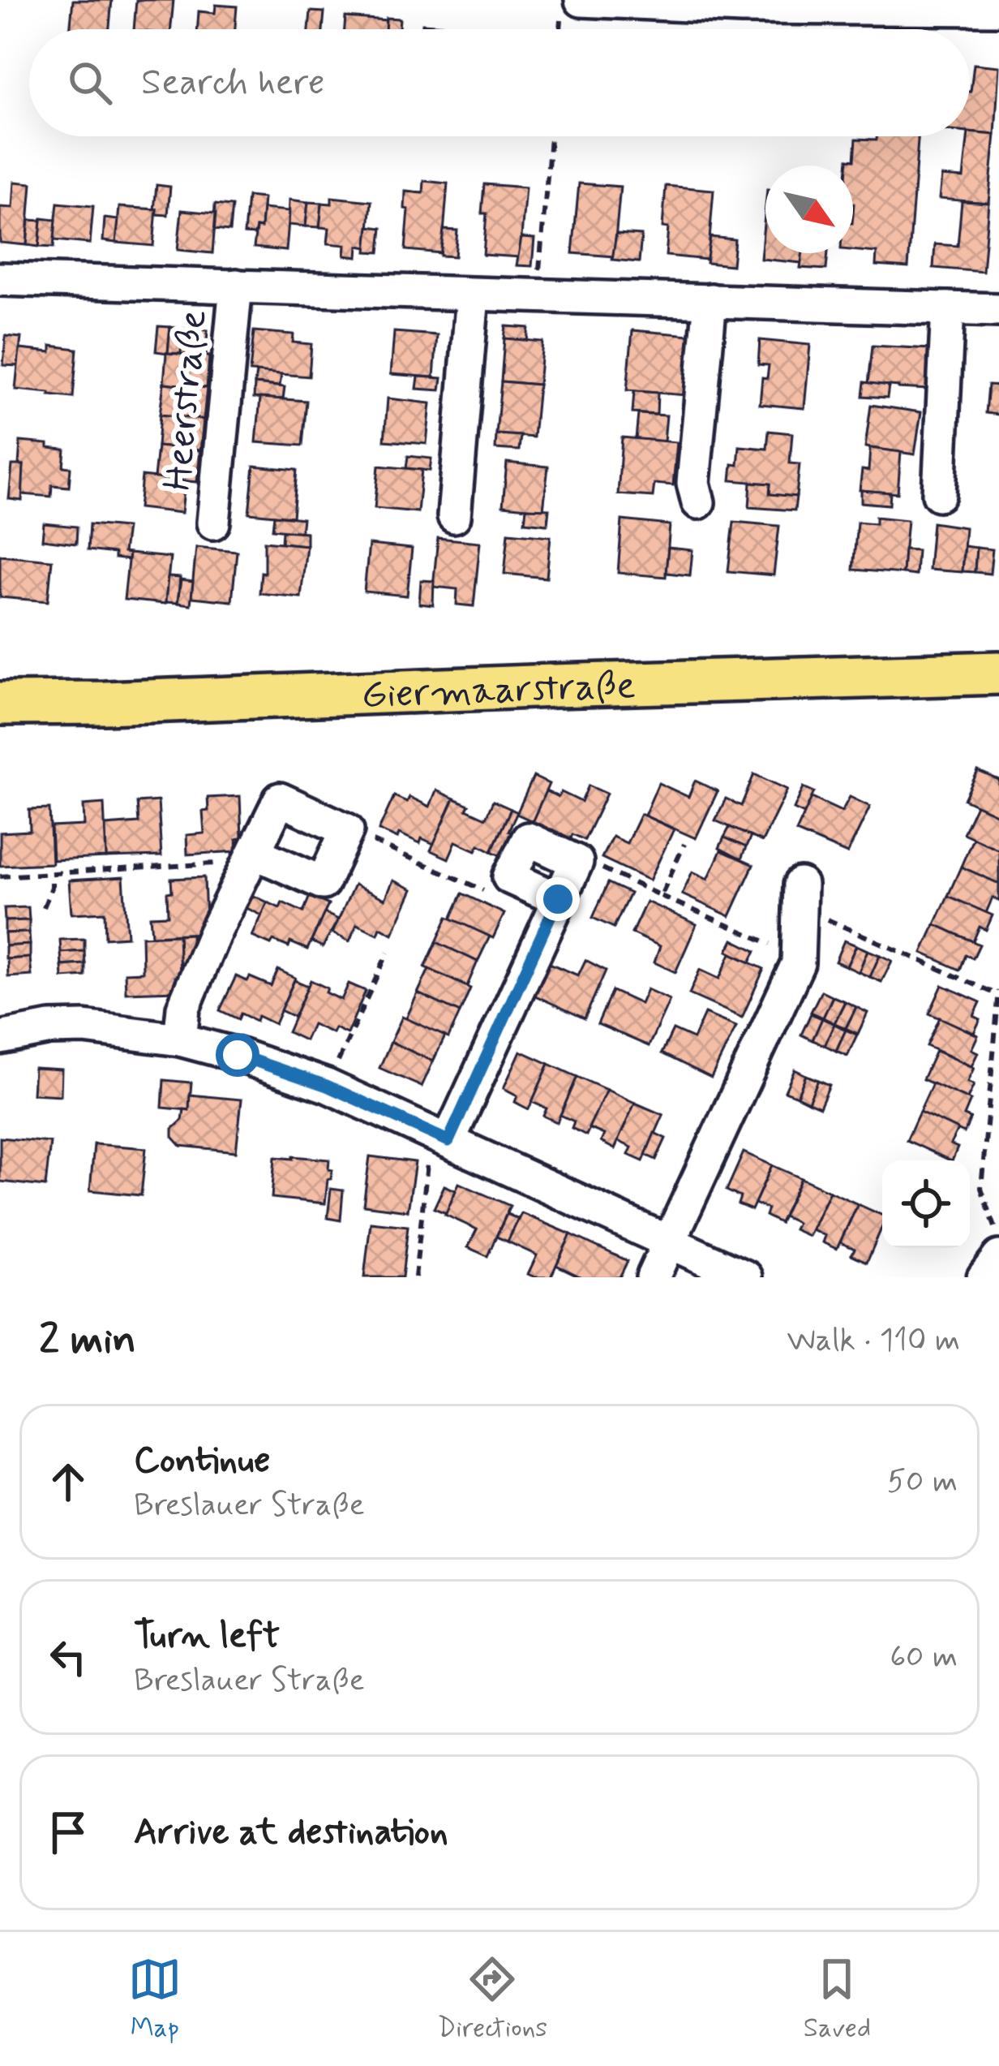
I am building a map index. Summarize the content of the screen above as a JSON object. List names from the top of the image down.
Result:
{
  "streets": {
    "main road": ["Giermaarstraße"],
    "street": ["Heerstraße"]
  },
  "north": "bottom right",
  "page": {
    "search": "Search here",
    "heading": ["2 min", "Walk · 110 m"],
    "list": [
      ["Continue", "Breslauer Straße", "50 m"],
      ["Turn left", "Breslauer Straße", "60 m"],
      "Arrive at destination"
    ],
    "nav": ["Map", "Directions", "Saved"]
  }
}
